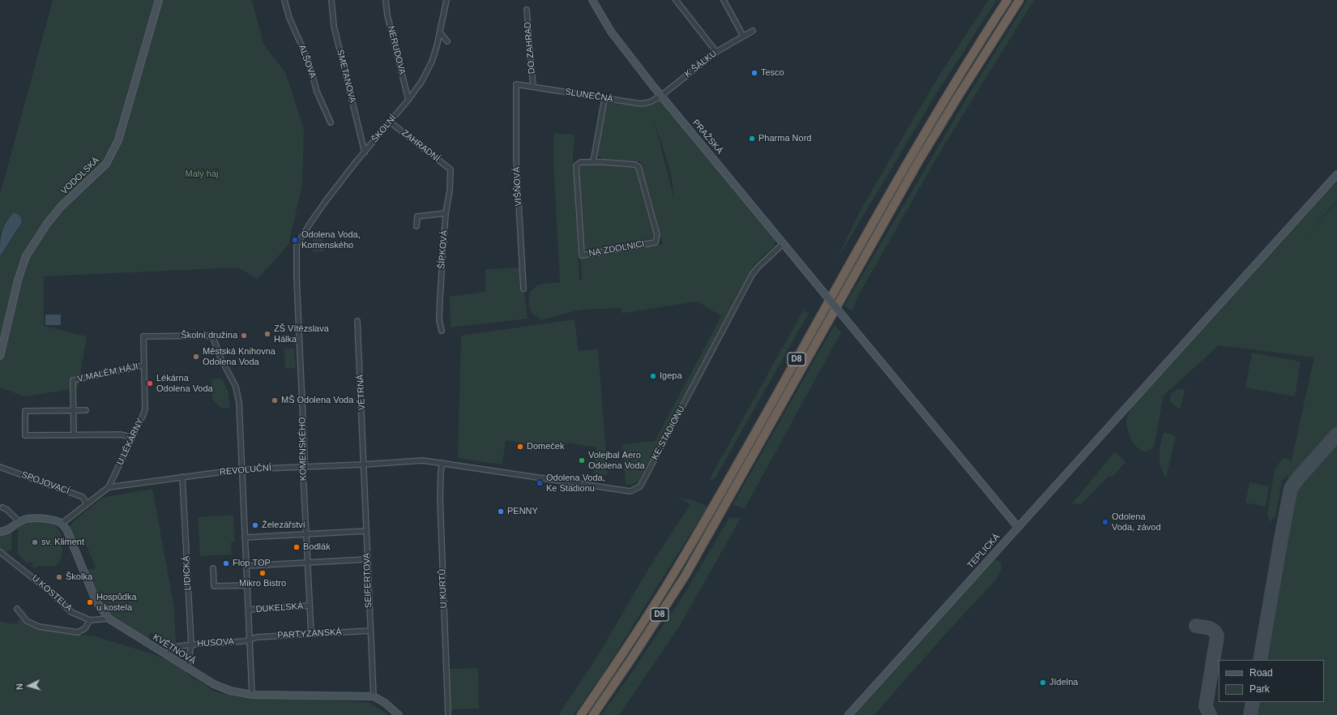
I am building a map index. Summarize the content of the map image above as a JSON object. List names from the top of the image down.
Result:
{
  "streets": {
    "highway": ["D8"],
    "street": [
      "DO ZAHRAD",
      "NERUDOVA",
      "ALŠOVA",
      "K ŠÁLKU",
      "SMETANOVA",
      "SLUNEČNÁ",
      "ŠKOLNÍ",
      "PRAŽSKÁ",
      "ZAHRADNÍ",
      "VODOLSKÁ",
      "VIŠŇOVÁ",
      "NA ZDOLNICI",
      "ŠÍPKOVÁ",
      "V MALÉM HÁJI",
      "VĚTRNÁ",
      "KE STADIONU",
      "U LÉKÁRNY",
      "KOMENSKÉHO",
      "REVOLUČNÍ",
      "SPOJOVACÍ",
      "TEPLICKÁ",
      "LIDICKÁ",
      "SEIFERTOVA",
      "U KURTŮ",
      "U KOSTELA",
      "DUKELSKÁ",
      "PARTYZÁNSKÁ",
      "HUSOVA",
      "KVĚTNOVÁ"
    ]
  },
  "crossings": [
    ["DO ZAHRAD", "SLUNEČNÁ"],
    ["NERUDOVA", "ŠKOLNÍ"],
    ["K ŠÁLKU", "SLUNEČNÁ"],
    ["K ŠÁLKU", "PRAŽSKÁ"],
    ["SMETANOVA", "ŠKOLNÍ"],
    ["SLUNEČNÁ", "PRAŽSKÁ"],
    ["SLUNEČNÁ", "VIŠŇOVÁ"],
    ["ŠKOLNÍ", "ZAHRADNÍ"],
    ["ŠKOLNÍ", "KOMENSKÉHO"],
    ["PRAŽSKÁ", "KE STADIONU"],
    ["PRAŽSKÁ", "TEPLICKÁ"],
    ["ZAHRADNÍ", "ŠÍPKOVÁ"],
    ["V MALÉM HÁJI", "U LÉKÁRNY"],
    ["VĚTRNÁ", "REVOLUČNÍ"],
    ["VĚTRNÁ", "SEIFERTOVA"],
    ["KE STADIONU", "REVOLUČNÍ"],
    ["KE STADIONU", "U KURTŮ"],
    ["U LÉKÁRNY", "REVOLUČNÍ"],
    ["KOMENSKÉHO", "REVOLUČNÍ"],
    ["KOMENSKÉHO", "DUKELSKÁ"],
    ["KOMENSKÉHO", "PARTYZÁNSKÁ"],
    ["REVOLUČNÍ", "SPOJOVACÍ"],
    ["REVOLUČNÍ", "LIDICKÁ"],
    ["REVOLUČNÍ", "SEIFERTOVA"],
    ["REVOLUČNÍ", "U KURTŮ"],
    ["REVOLUČNÍ", "KVĚTNOVÁ"],
    ["LIDICKÁ", "HUSOVA"],
    ["LIDICKÁ", "KVĚTNOVÁ"],
    ["SEIFERTOVA", "PARTYZÁNSKÁ"],
    ["SEIFERTOVA", "KVĚTNOVÁ"],
    ["U KOSTELA", "KVĚTNOVÁ"],
    ["PARTYZÁNSKÁ", "HUSOVA"],
    ["HUSOVA", "KVĚTNOVÁ"]
  ],
  "parks": ["Malý háj"],
  "places": [
    "Tesco",
    "Pharma Nord",
    "Odolena Voda, Komenského",
    "ZŠ Vítězslava Hálka",
    "Školní družina",
    "Městská Knihovna Odolena Voda",
    "Igepa",
    "Lékárna Odolena Voda",
    "MŠ Odolena Voda",
    "Domeček",
    "Volejbal Aero Odolena Voda",
    "Odolena Voda, Ke Stadionu",
    "PENNY",
    "Odolena Voda, závod",
    "Železářství",
    "sv. Kliment",
    "Bodlák",
    "Flop TOP",
    "Mikro Bistro",
    "Školka",
    "Hospůdka u kostela",
    "Jídelna"
  ],
  "legend": ["Road", "Park"],
  "north": "left"
}
